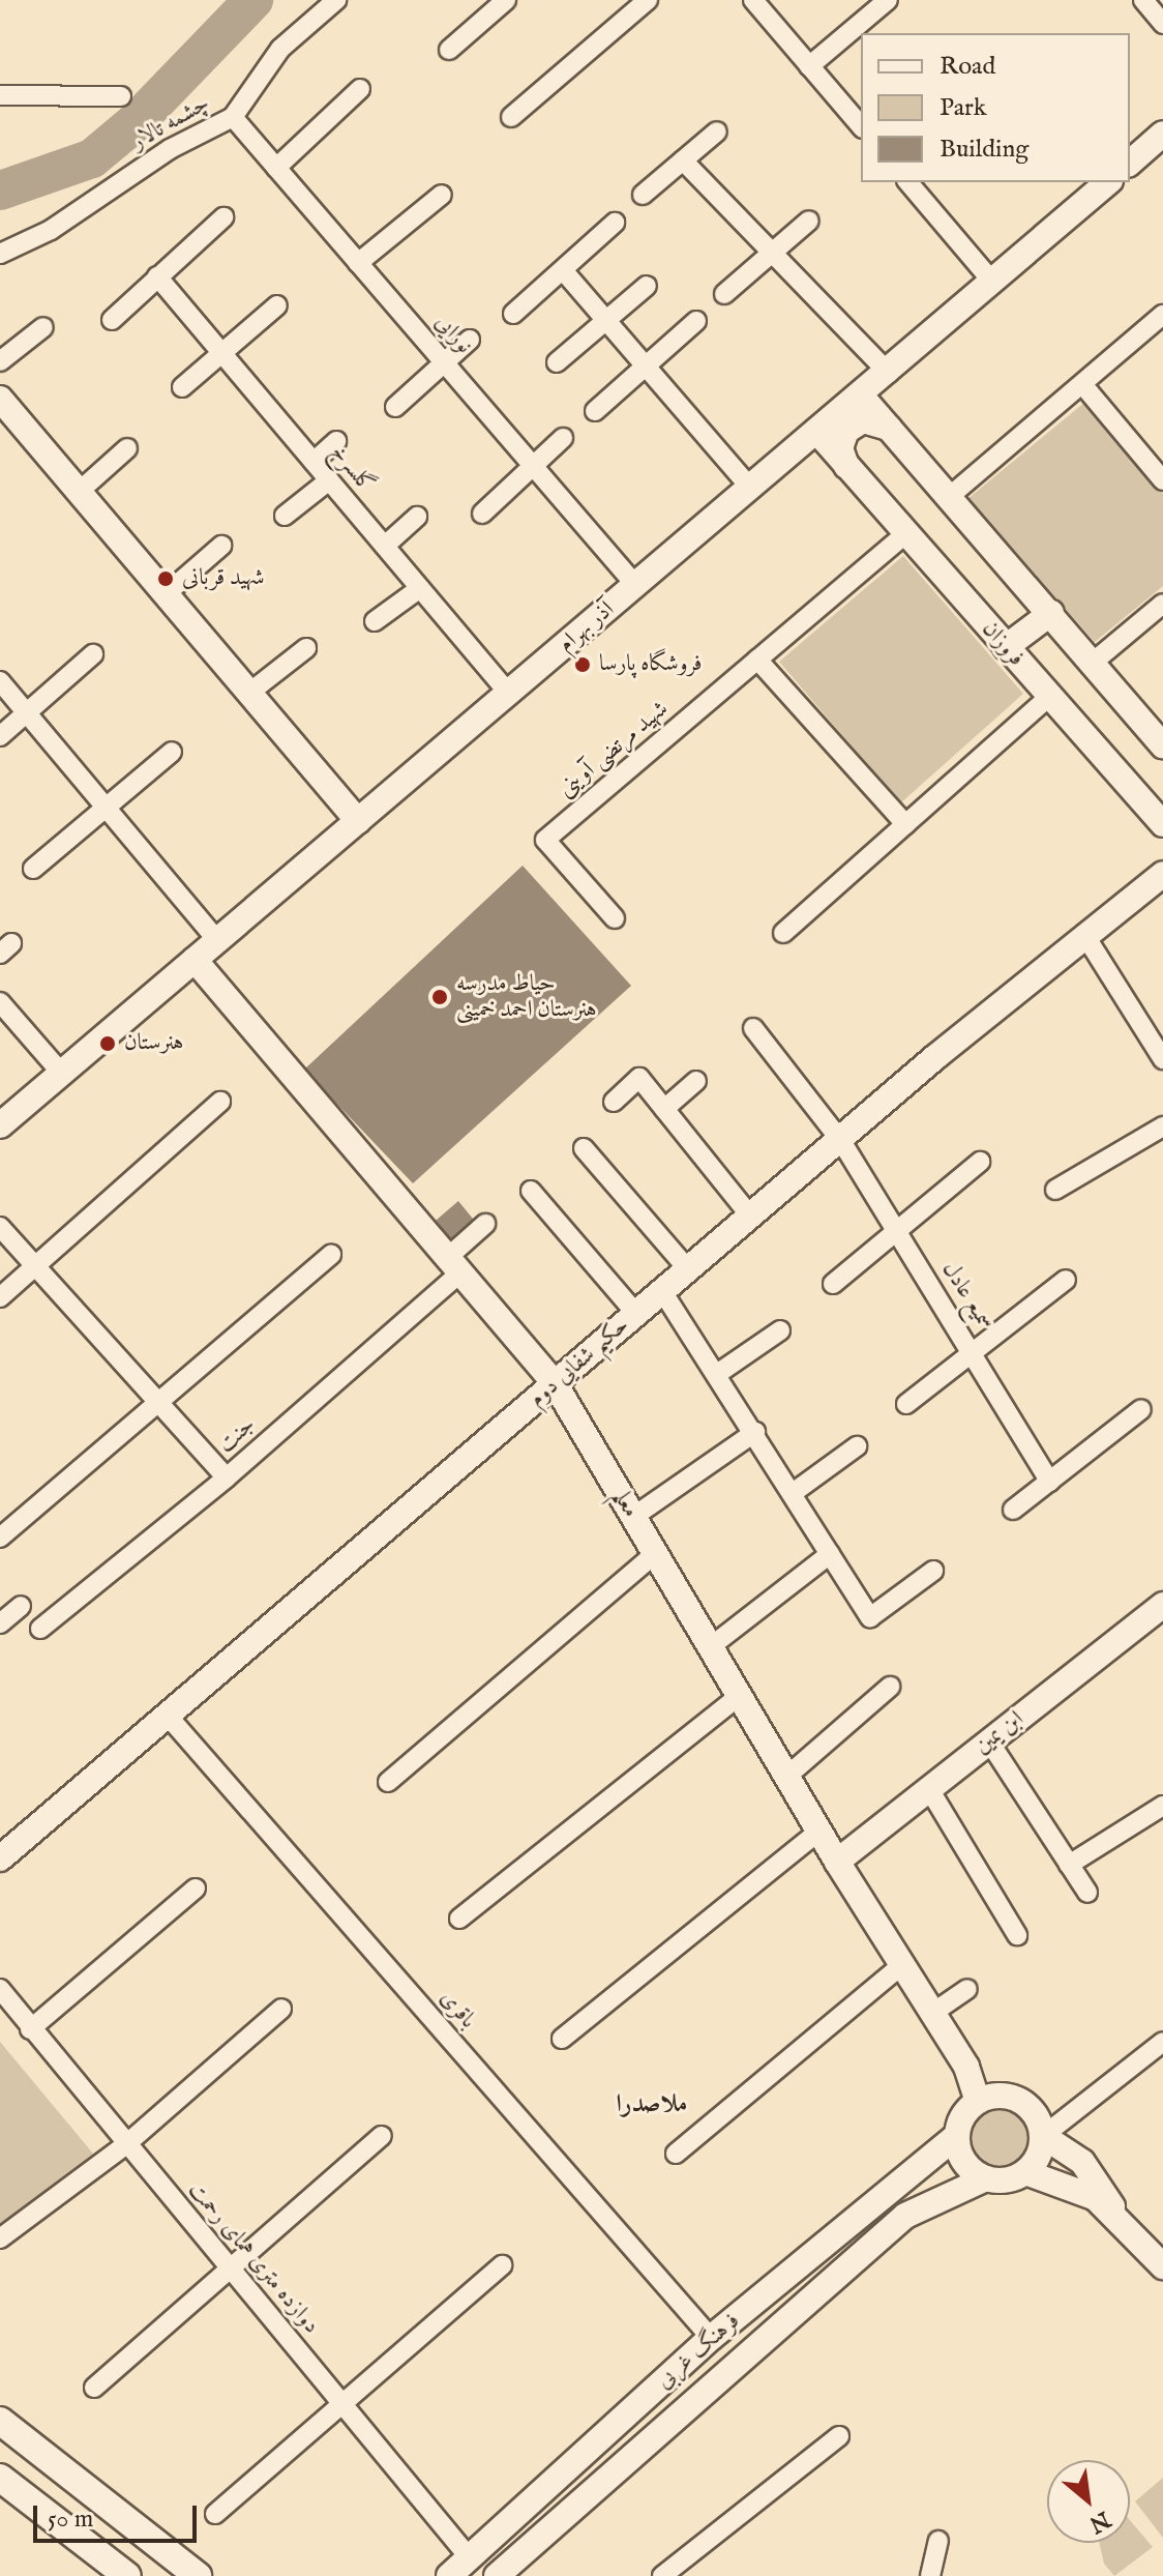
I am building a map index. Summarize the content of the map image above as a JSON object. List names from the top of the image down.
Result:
{
  "streets": {
    "street": [
      "چشمه تالار",
      "نورایی",
      "گلسرخ",
      "آذر بهرام",
      "فروزان",
      "شهید مرتضی آوینی",
      "سمیع عادل",
      "حکیم شفایی دوم",
      "جنت",
      "معلم",
      "ابن یمین",
      "باقری",
      "دوازده متری همای رحمت",
      "فرهنگ غربی"
    ]
  },
  "crossings": [
    ["چشمه تالار", "نورایی"],
    ["نورایی", "آذر بهرام"],
    ["گلسرخ", "آذر بهرام"],
    ["آذر بهرام", "فروزان"],
    ["آذر بهرام", "معلم"],
    ["فروزان", "شهید مرتضی آوینی"],
    ["سمیع عادل", "حکیم شفایی دوم"],
    ["حکیم شفایی دوم", "معلم"],
    ["حکیم شفایی دوم", "باقری"],
    ["جنت", "معلم"],
    ["معلم", "ابن یمین"],
    ["معلم", "فرهنگ غربی"],
    ["باقری", "فرهنگ غربی"],
    ["دوازده متری همای رحمت", "فرهنگ غربی"]
  ],
  "districts": ["ملاصدرا"],
  "places": [
    "شهید قربانی",
    "فروشگاه پارسا",
    "حیاط مدرسه هنرستان احمد خمینی",
    "هنرستان"
  ],
  "legend": ["Road", "Park", "Building"],
  "scale_bar": "50 m",
  "north": "bottom right"
}
